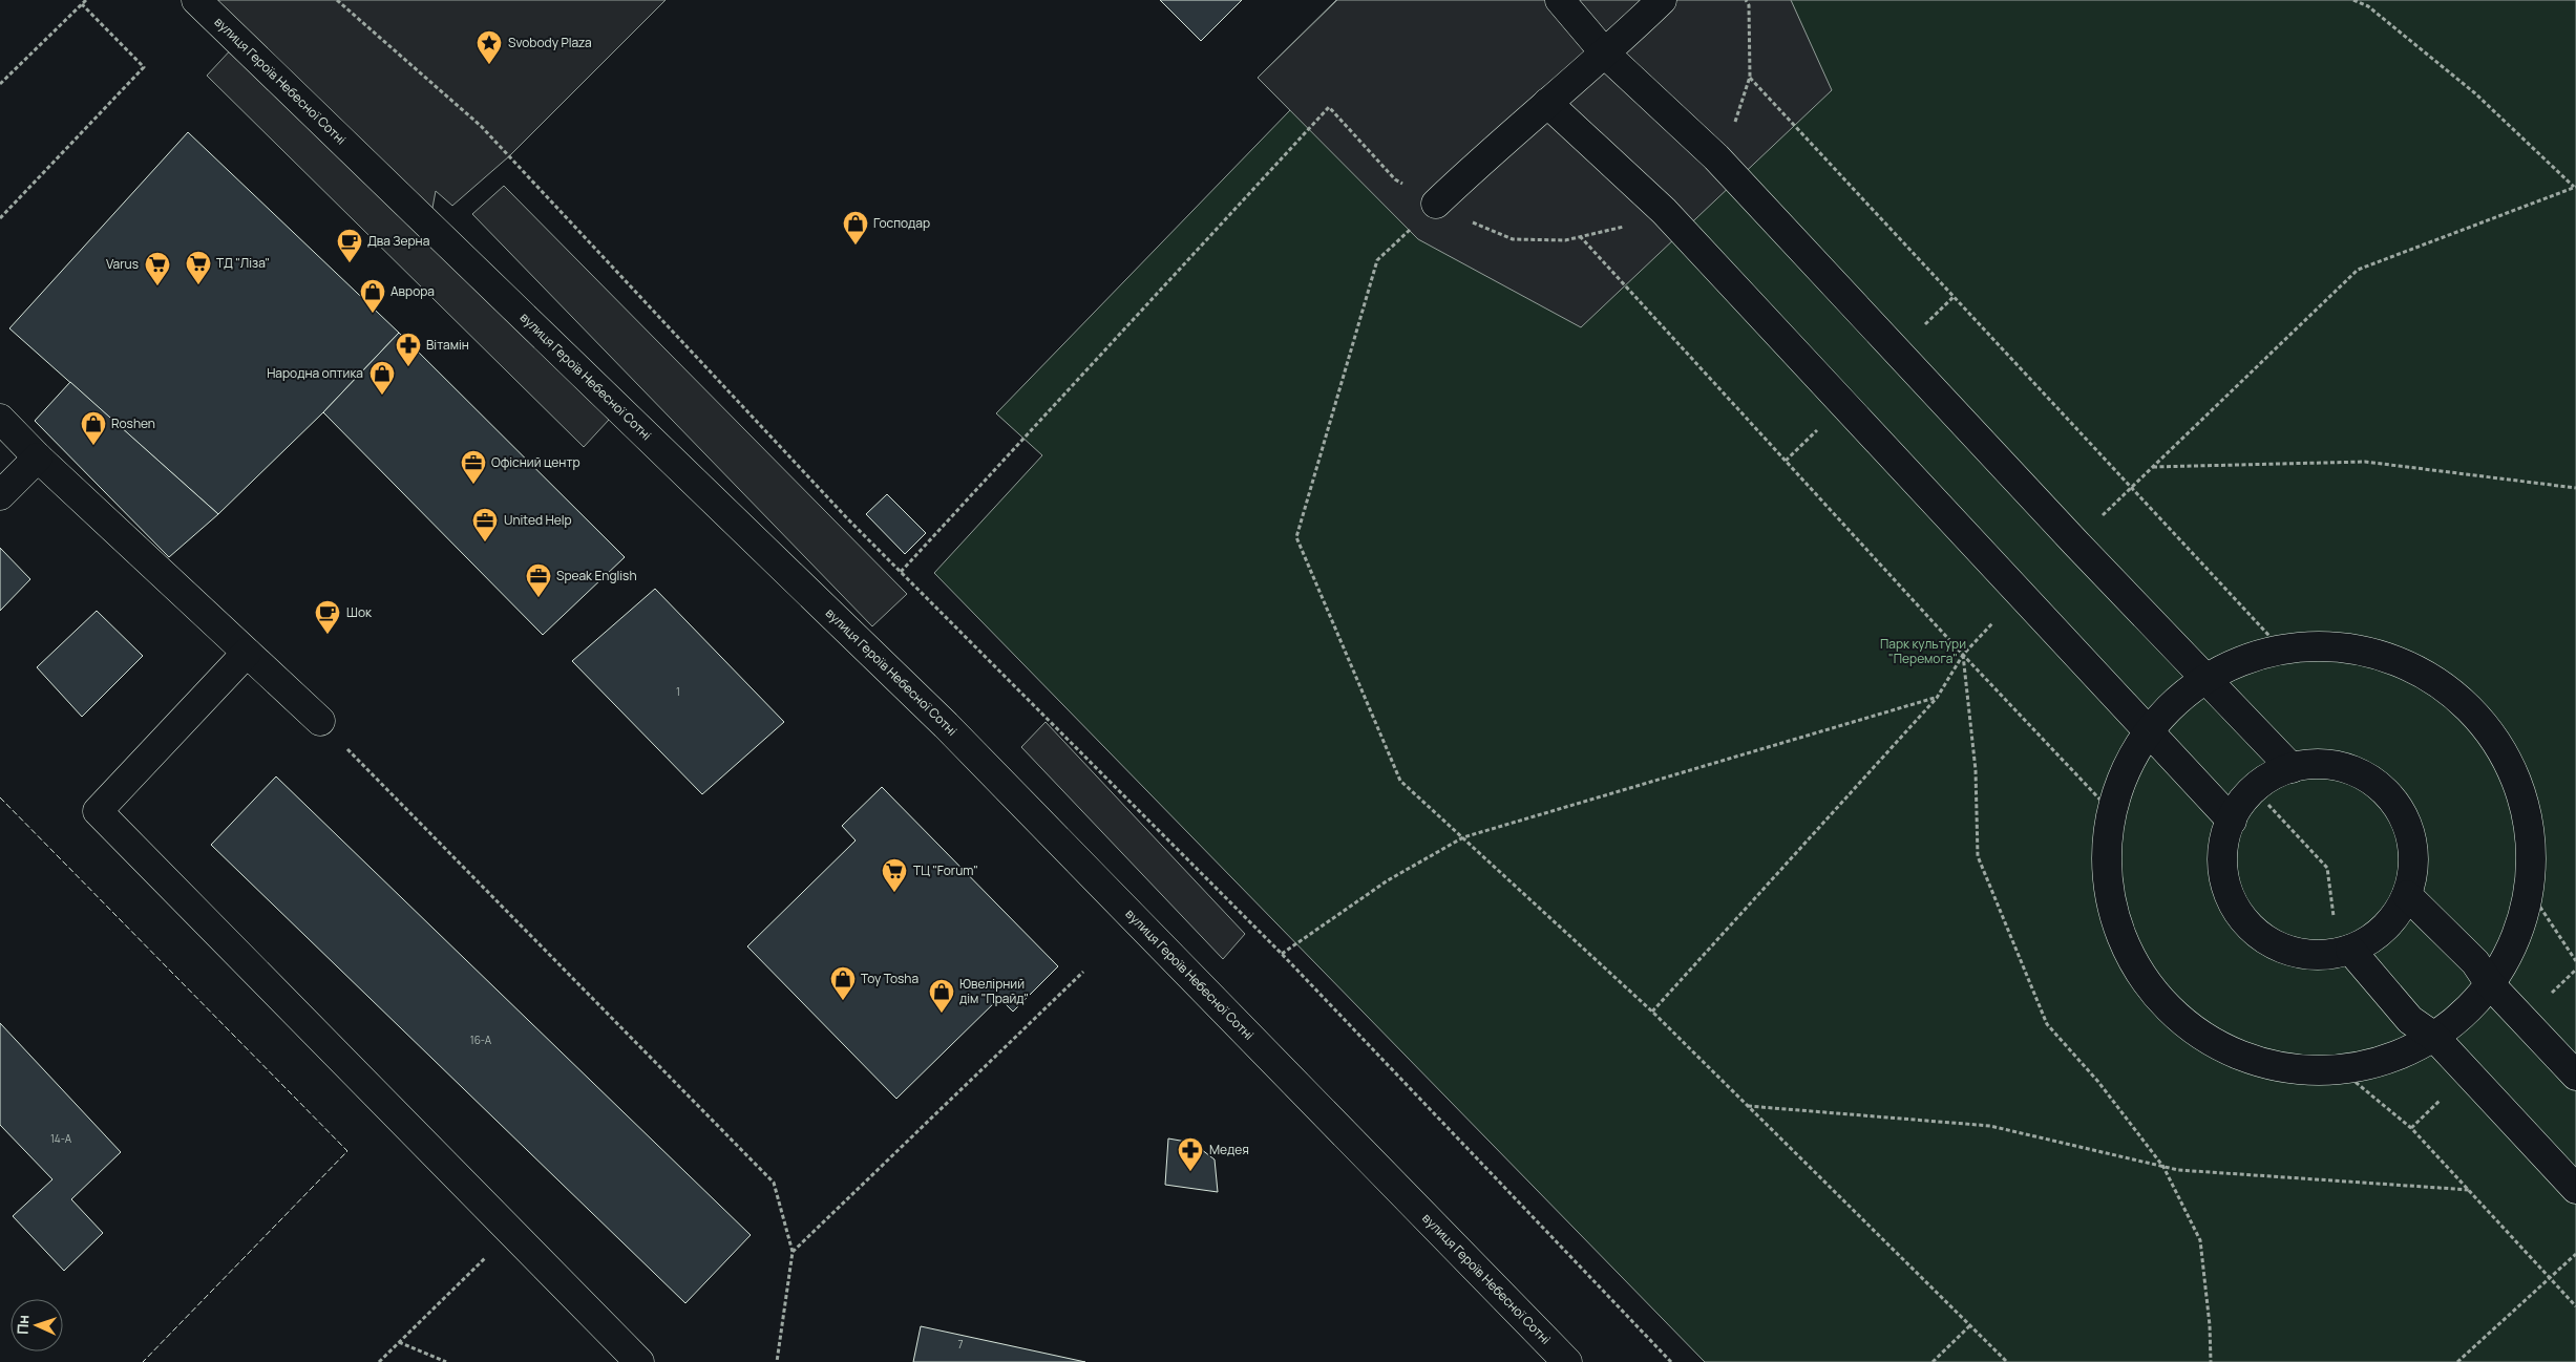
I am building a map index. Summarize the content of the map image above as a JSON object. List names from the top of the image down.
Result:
{
  "streets": {
    "street": ["вулиця Героїв Небесної Сотні"]
  },
  "parks": ["Парк культури \"Перемога\""],
  "places": {
    "place": ["Svobody Plaza"],
    "shop": [
      "Господар",
      "Аврора",
      "Народна оптика",
      "Roshen",
      "Toy Tosha",
      "Ювелірний дім \"Прайд\""
    ],
    "cafe": ["Два Зерна", "Шок"],
    "supermarket": ["ТД \"Ліза\"", "Varus", "ТЦ \"Forum\""],
    "pharmacy": ["Вітамін", "Медея"],
    "office": ["Офісний центр", "United Help", "Speak English"]
  },
  "house_numbers": [
    "1",
    "16-А",
    "14-А",
    "7"
  ],
  "north": "left"
}
